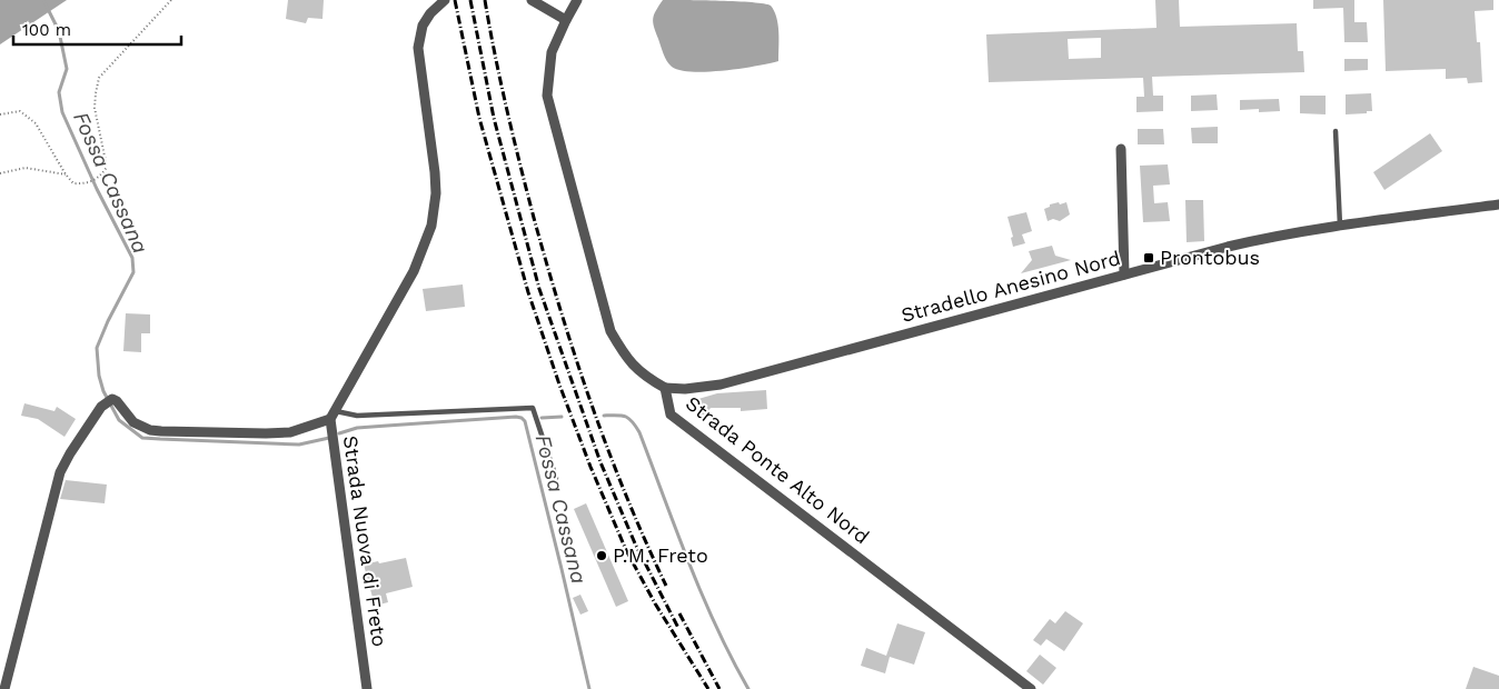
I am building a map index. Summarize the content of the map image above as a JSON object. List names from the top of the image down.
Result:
{
  "streets": {
    "street": ["Stradello Anesino Nord", "Strada Ponte Alto Nord", "Strada Nuova di Freto"]
  },
  "crossings": [
    ["Stradello Anesino Nord", "Strada Ponte Alto Nord"]
  ],
  "water": ["Fossa Cassana"],
  "places": {
    "transit": ["Prontobus"],
    "other": ["P.M. Freto"]
  },
  "scale_bar": "100 m"
}
